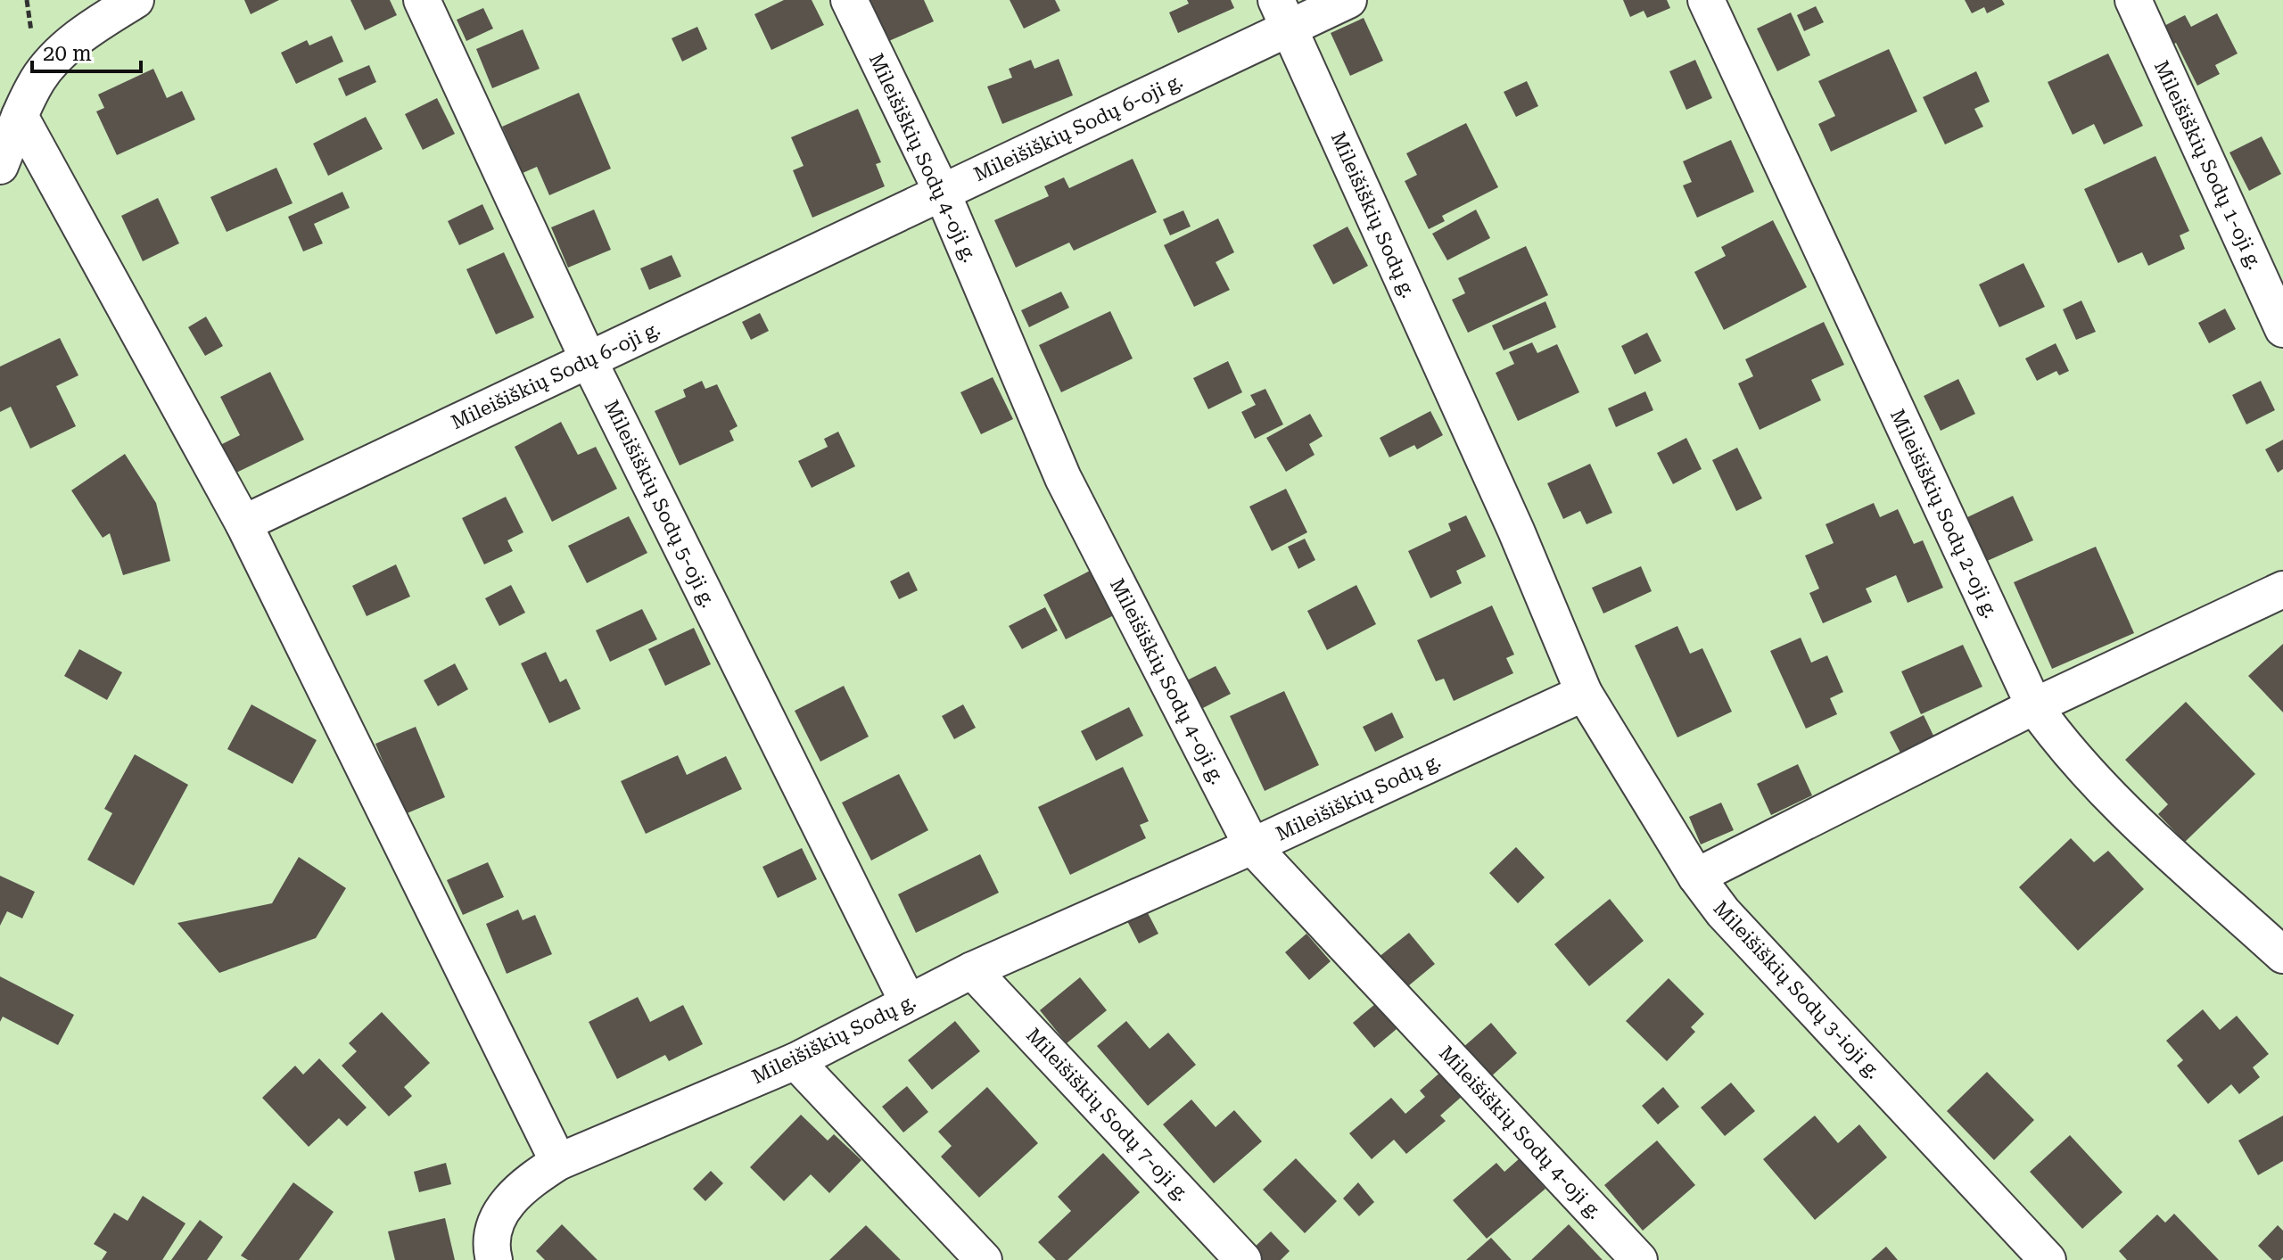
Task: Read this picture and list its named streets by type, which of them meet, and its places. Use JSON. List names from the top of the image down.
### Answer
{
  "streets": {
    "street": [
      "Mileišiškių Sodų 6-oji g.",
      "Mileišiškių Sodų 4-oji g.",
      "Mileišiškių Sodų 1-oji g.",
      "Mileišiškių Sodų g.",
      "Mileišiškių Sodų 5-oji g.",
      "Mileišiškių Sodų 2-oji g.",
      "Mileišiškių Sodų 3-ioji g.",
      "Mileišiškių Sodų 7-oji g."
    ]
  },
  "crossings": [
    ["Mileišiškių Sodų 6-oji g.", "Mileišiškių Sodų 4-oji g."],
    ["Mileišiškių Sodų 6-oji g.", "Mileišiškių Sodų g."],
    ["Mileišiškių Sodų 6-oji g.", "Mileišiškių Sodų 5-oji g."],
    ["Mileišiškių Sodų 4-oji g.", "Mileišiškių Sodų g."],
    ["Mileišiškių Sodų g.", "Mileišiškių Sodų 5-oji g."],
    ["Mileišiškių Sodų g.", "Mileišiškių Sodų 3-ioji g."],
    ["Mileišiškių Sodų g.", "Mileišiškių Sodų 7-oji g."]
  ],
  "scale_bar": "20 m"
}
